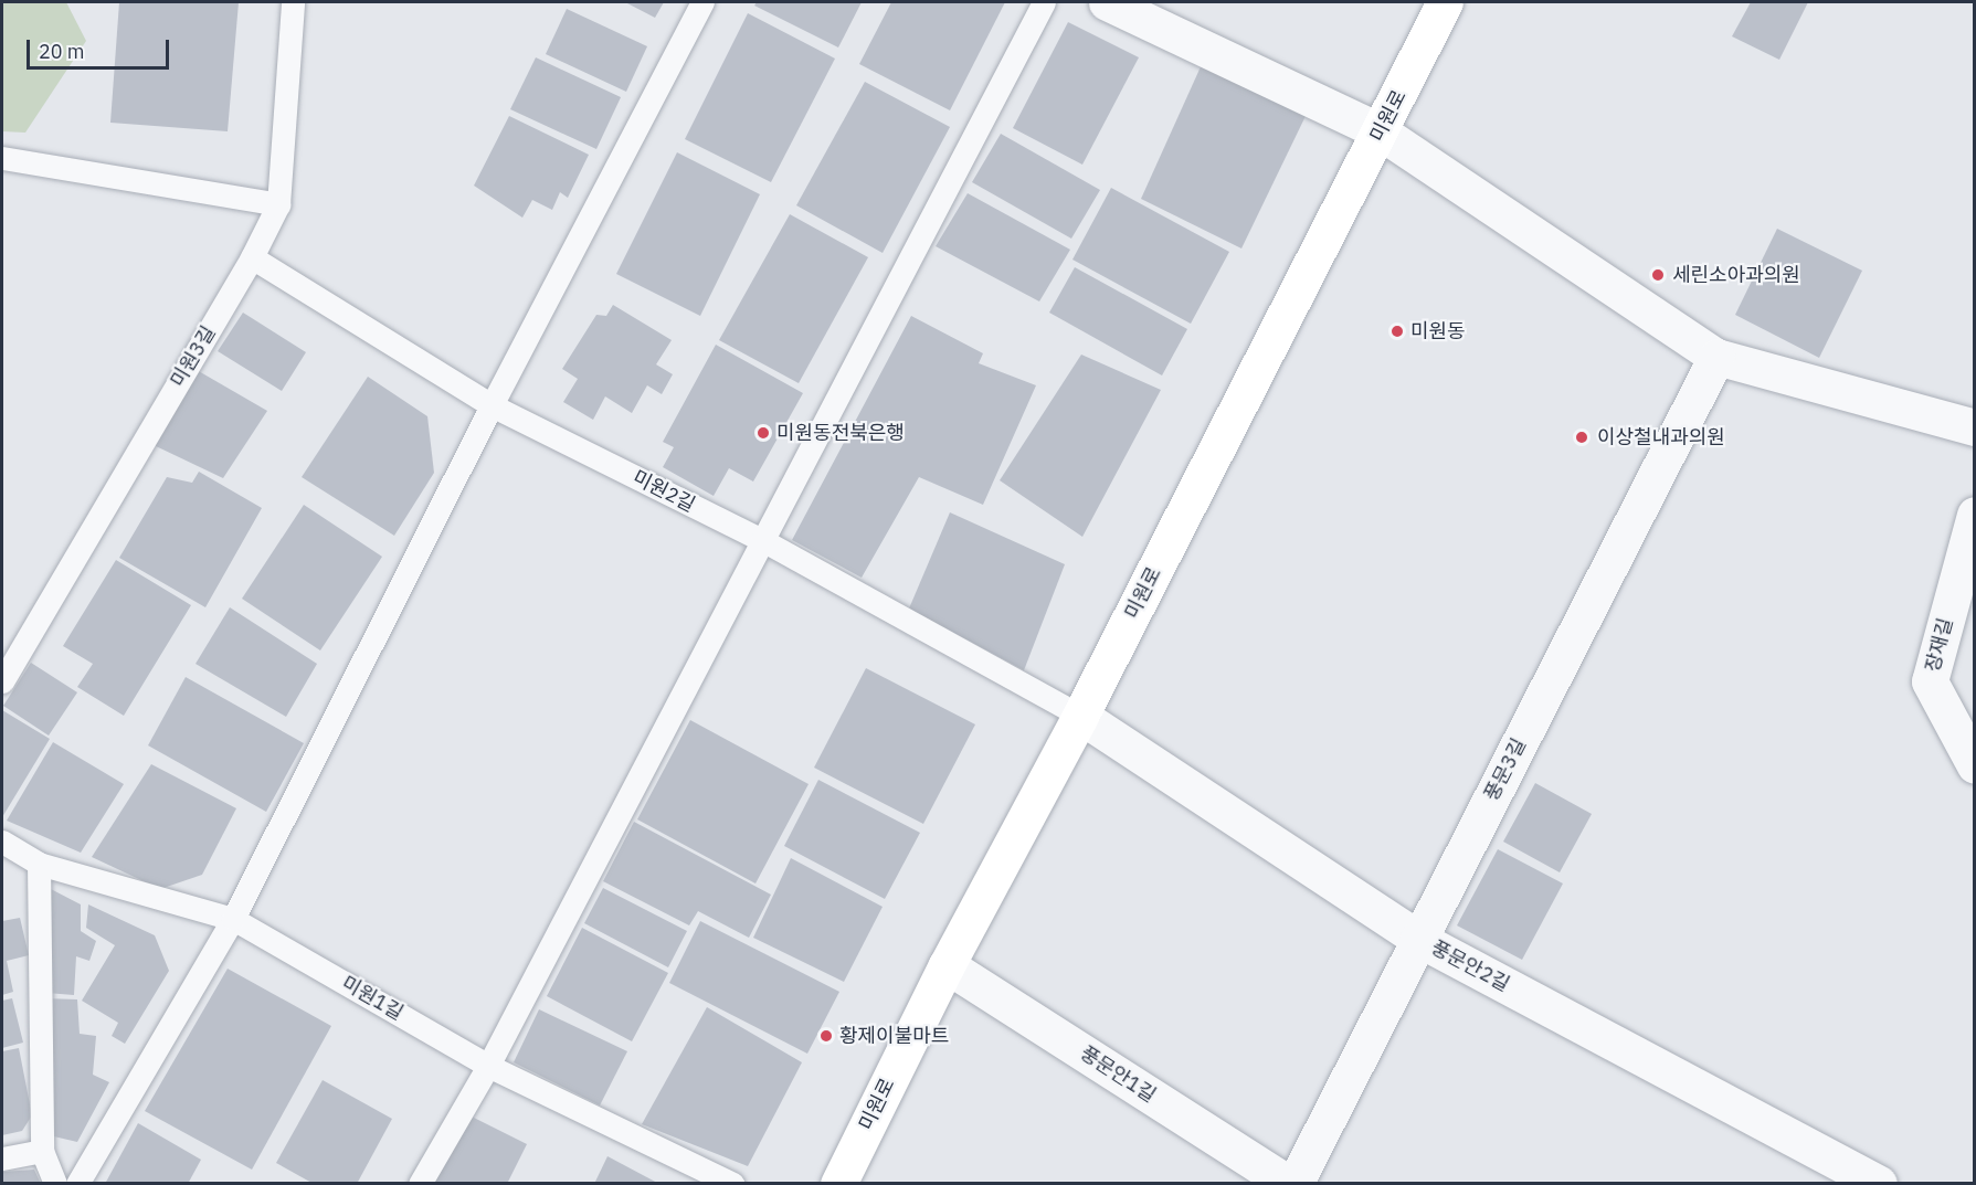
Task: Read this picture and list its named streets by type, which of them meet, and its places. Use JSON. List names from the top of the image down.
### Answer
{
  "streets": {
    "street": [
      "미원로",
      "장재길",
      "풍문3길",
      "풍문안2길",
      "풍문안1길"
    ],
    "lane": ["미원3길", "미원2길", "미원1길"]
  },
  "crossings": [
    ["미원로", "미원2길"],
    ["미원로", "풍문안2길"],
    ["미원로", "풍문안1길"],
    ["미원3길", "미원2길"],
    ["미원2길", "풍문안2길"],
    ["풍문3길", "풍문안2길"]
  ],
  "places": [
    "세린소아과의원",
    "미원동",
    "미원동전북은행",
    "이상철내과의원",
    "황제이불마트"
  ],
  "scale_bar": "20 m"
}
